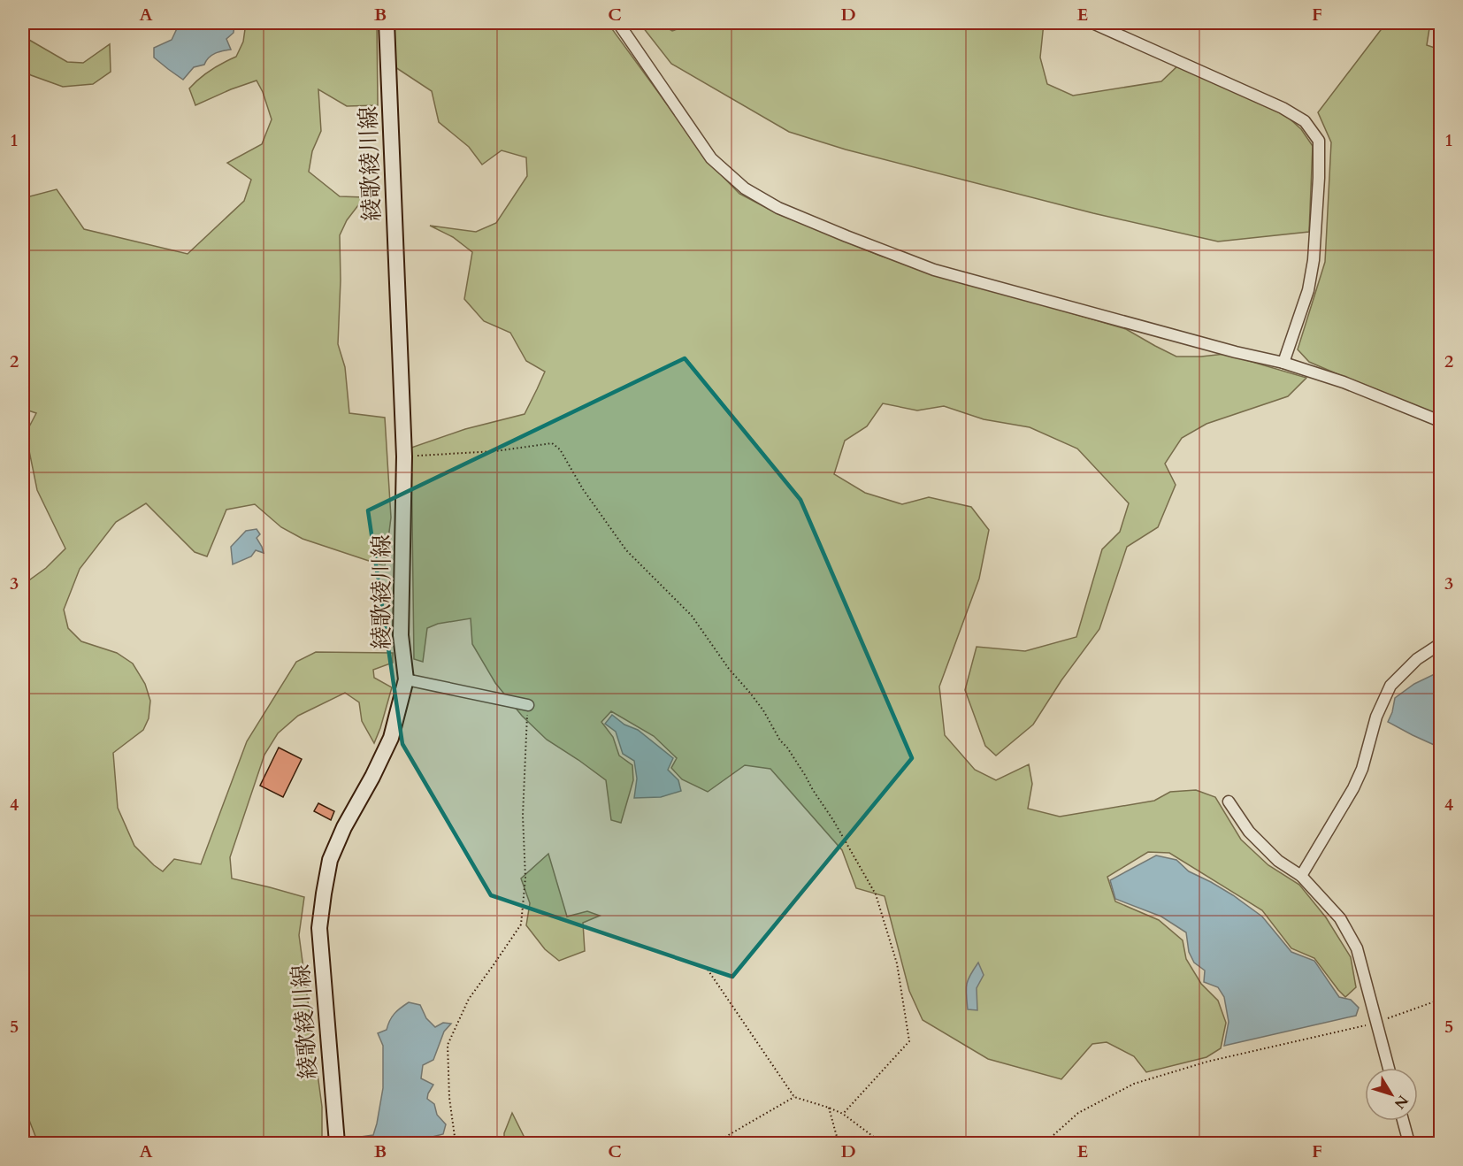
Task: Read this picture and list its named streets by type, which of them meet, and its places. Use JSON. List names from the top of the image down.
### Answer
{
  "streets": {
    "main road": ["綾歌綾川線"]
  },
  "north": "bottom right",
  "grid": {
    "columns": [
      "A",
      "B",
      "C",
      "D",
      "E",
      "F"
    ],
    "rows": [
      "1",
      "2",
      "3",
      "4",
      "5"
    ]
  }
}
